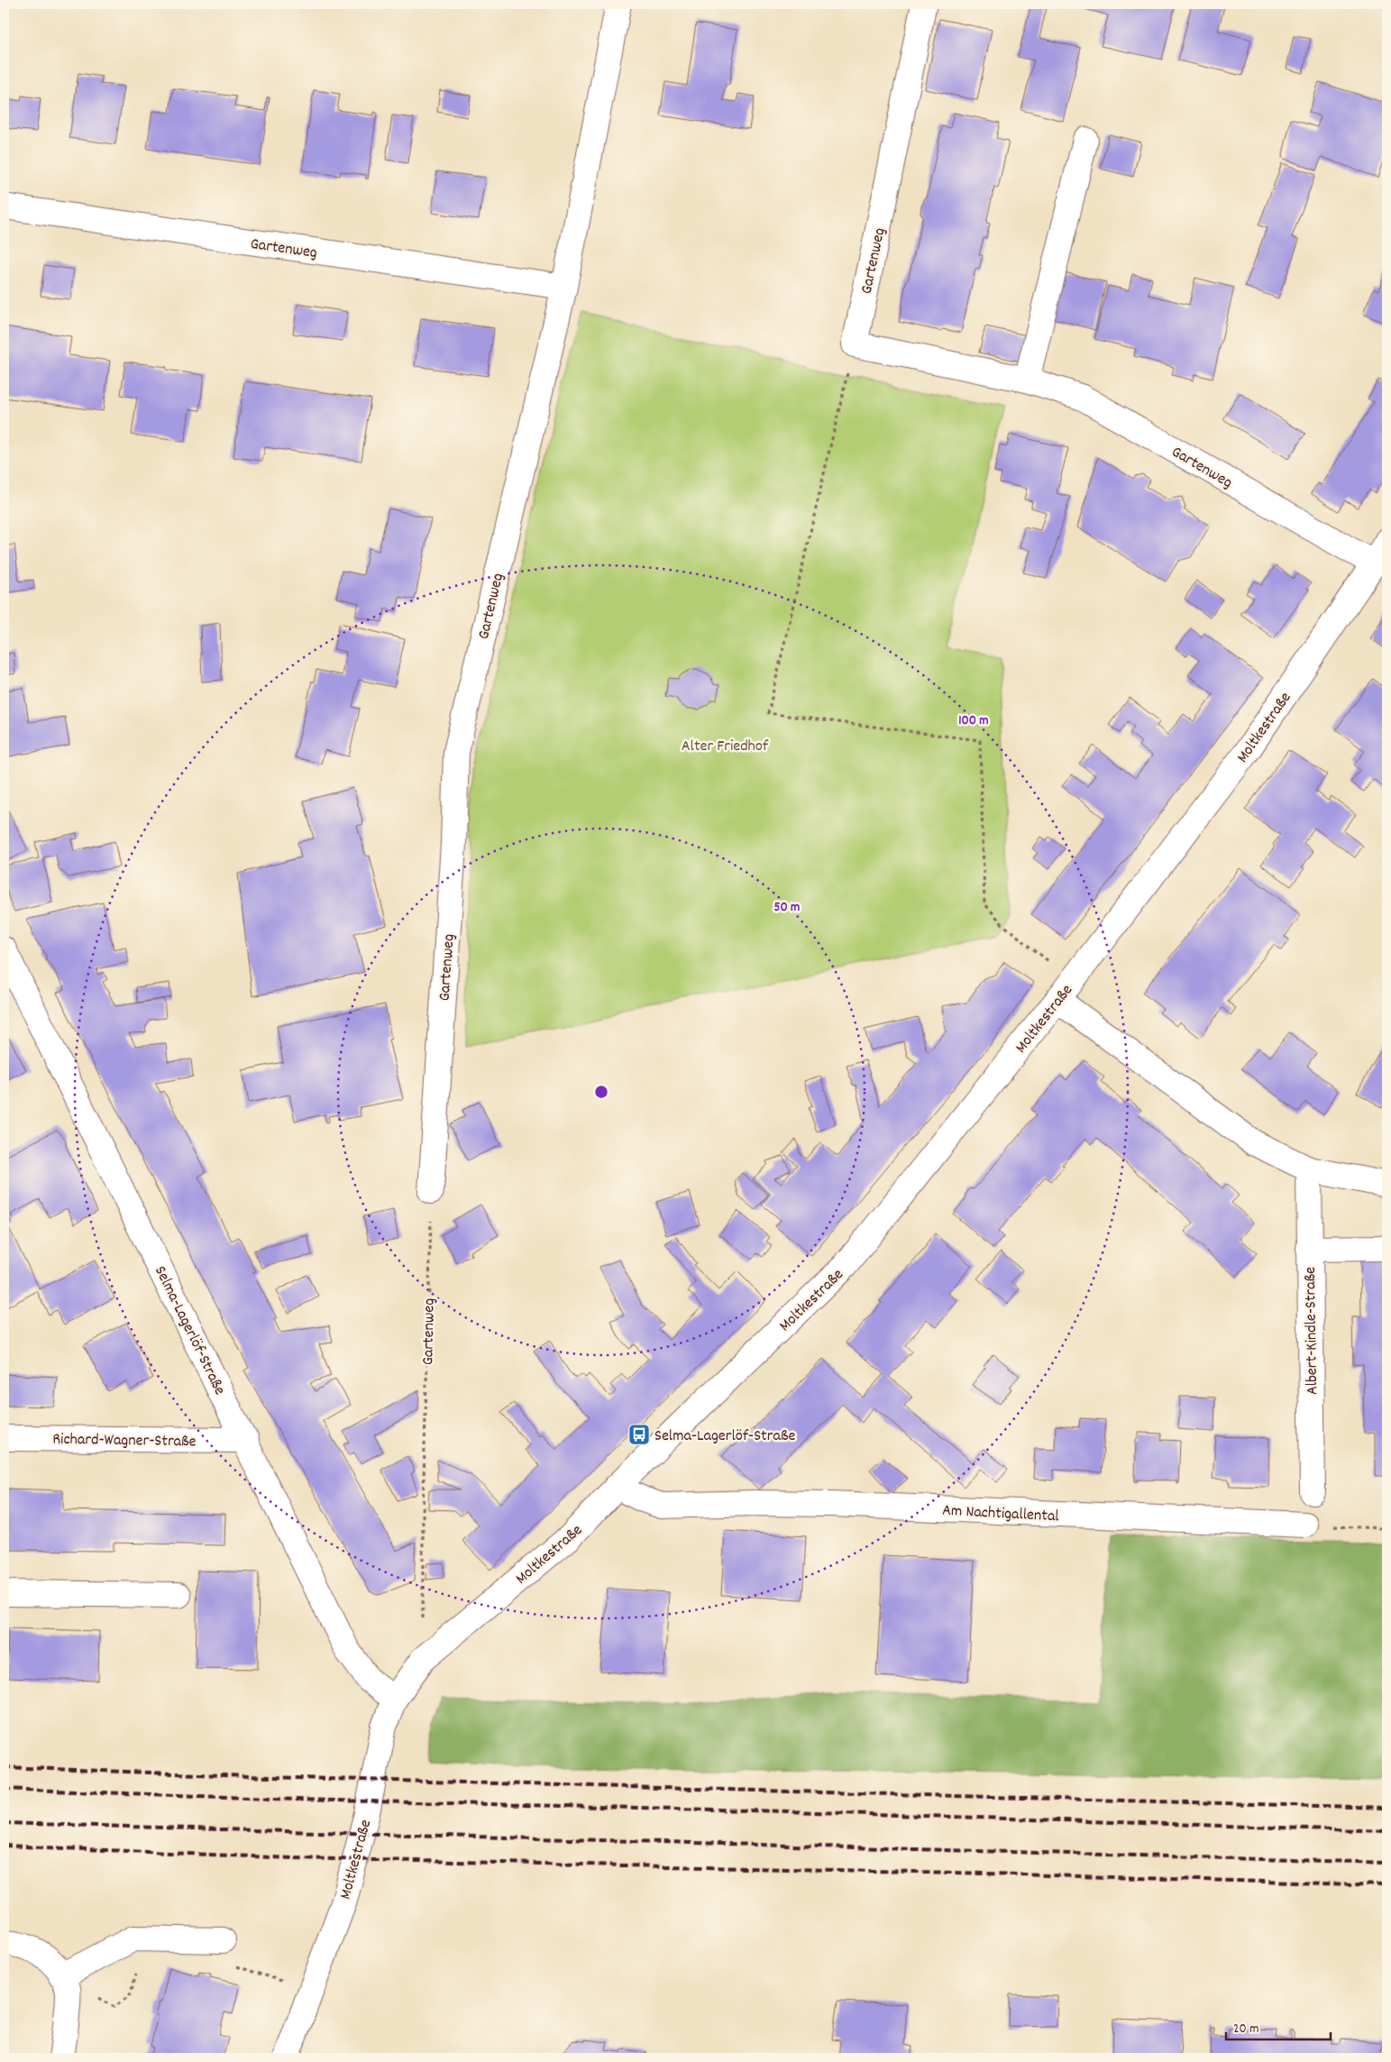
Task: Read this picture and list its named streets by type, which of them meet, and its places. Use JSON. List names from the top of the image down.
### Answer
{
  "streets": {
    "street": [
      "Gartenweg",
      "Moltkestraße",
      "Selma-Lagerlöf-Straße",
      "Albert-Kindle-Straße",
      "Richard-Wagner-Straße",
      "Am Nachtigallental"
    ]
  },
  "crossings": [
    ["Gartenweg", "Moltkestraße"],
    ["Moltkestraße", "Selma-Lagerlöf-Straße"],
    ["Moltkestraße", "Am Nachtigallental"],
    ["Selma-Lagerlöf-Straße", "Richard-Wagner-Straße"]
  ],
  "parks": ["Alter Friedhof"],
  "places": {
    "bus stop": ["Selma-Lagerlöf-Straße"]
  },
  "scale_bar": "20 m",
  "rings": ["100 m", "50 m"]
}
